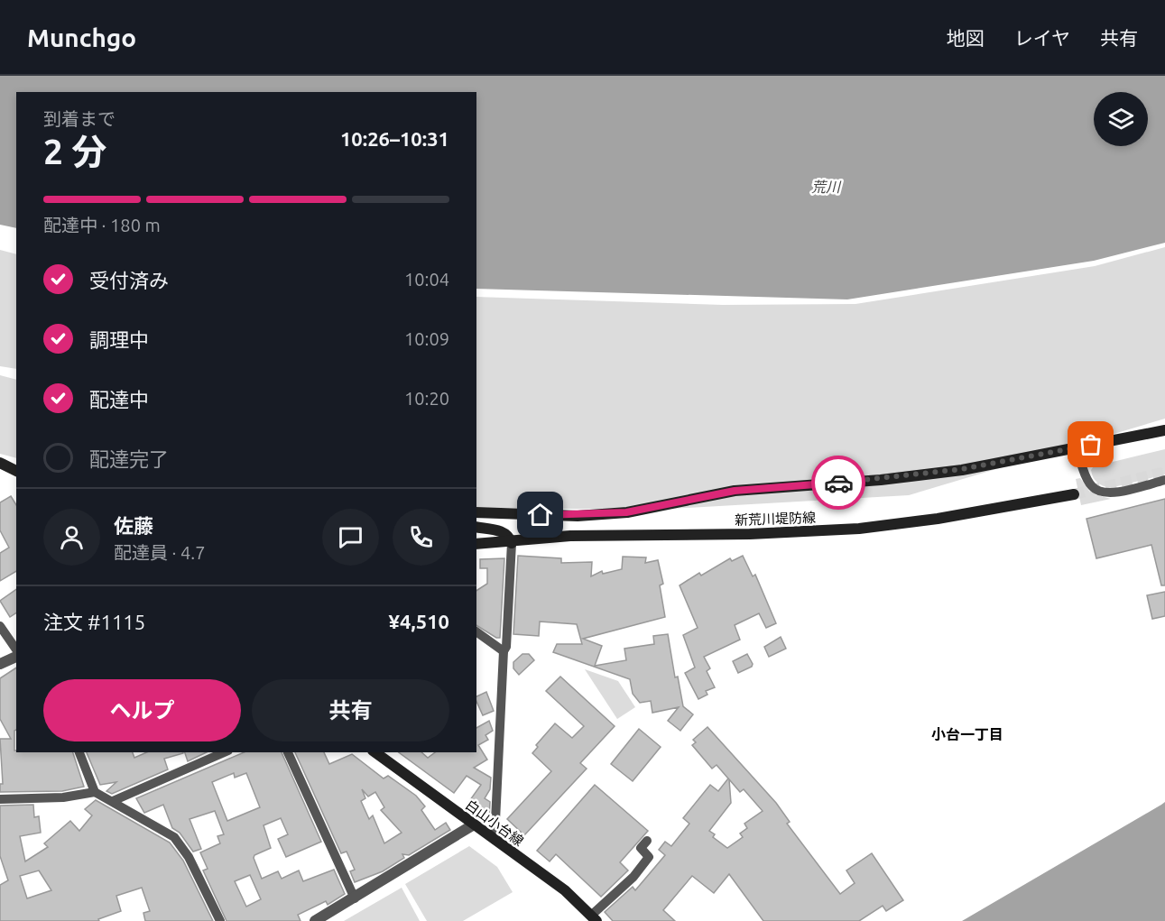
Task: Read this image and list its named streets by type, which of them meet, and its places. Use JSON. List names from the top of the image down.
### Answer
{
  "streets": {
    "main road": ["新荒川堤防線", "白山小台線"]
  },
  "districts": ["小台一丁目"],
  "water": ["荒川"],
  "page": {
    "header": "Munchgo",
    "nav": ["地図", "レイヤ", "共有"],
    "heading": ["2 分", "到着まで", "10:26–10:31"],
    "panel": [
      "佐藤",
      "配達員 · 4.7",
      "注文 #1115",
      "¥4,510"
    ],
    "bar": "配達中 · 180 m",
    "list": [
      ["受付済み", "10:04"],
      ["調理中", "10:09"],
      ["配達中", "10:20"],
      "配達完了"
    ],
    "buttons": ["ヘルプ", "共有"]
  }
}
